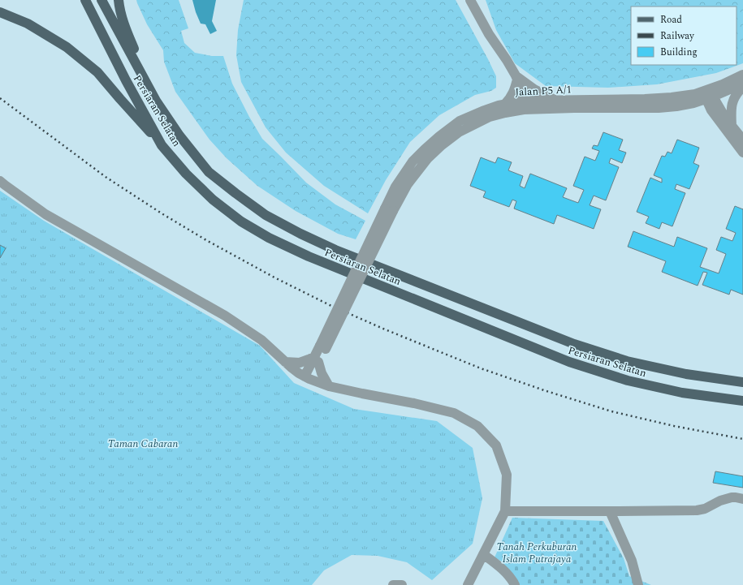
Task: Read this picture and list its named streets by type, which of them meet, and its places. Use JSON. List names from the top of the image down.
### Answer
{
  "streets": {
    "main road": ["Persiaran Selatan"],
    "street": ["Jalan P5 A/1"]
  },
  "parks": ["Taman Cabaran", "Tanah Perkuburan Islam Putrajaya"],
  "legend": ["Road", "Railway", "Building"]
}
